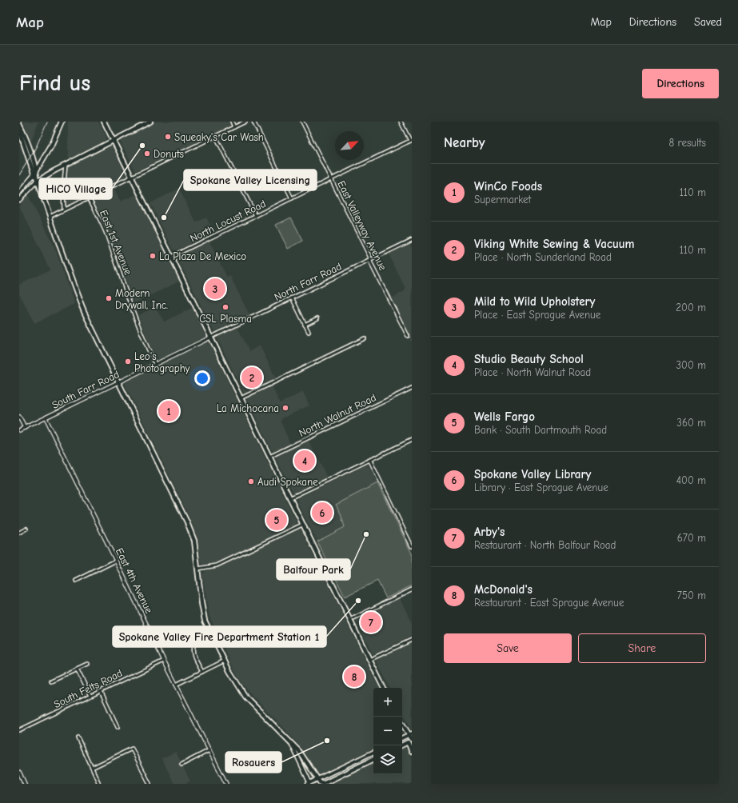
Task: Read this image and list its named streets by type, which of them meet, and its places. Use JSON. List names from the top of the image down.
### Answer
{
  "streets": {
    "street": [
      "North Locust Road",
      "East Valleyway Avenue",
      "East 1st Avenue",
      "North Farr Road",
      "South Farr Road",
      "North Walnut Road",
      "East 4th Avenue",
      "South Felts Road"
    ]
  },
  "crossings": [
    ["North Locust Road", "East Valleyway Avenue"],
    ["East Valleyway Avenue", "North Farr Road"],
    ["East 1st Avenue", "South Farr Road"],
    ["North Farr Road", "South Farr Road"],
    ["South Farr Road", "East 4th Avenue"],
    ["East 4th Avenue", "South Felts Road"]
  ],
  "places": [
    "Squeaky's Car Wash",
    "HiCO Village",
    "Donuts",
    "Spokane Valley Licensing",
    "La Plaza De Mexico",
    "Modern Drywall, Inc.",
    "CSL Plasma",
    "Leo's Photography",
    "La Michocana",
    "Audi Spokane",
    "Balfour Park",
    "Spokane Valley Fire Department Station 1",
    "Rosauers"
  ],
  "north": "top right",
  "page": {
    "header": "Map",
    "nav": ["Map", "Directions", "Saved"],
    "buttons": [
      "Directions",
      ["Save", "Share"]
    ],
    "title": "Find us",
    "heading": ["Nearby", "8 results"],
    "list": [
      {
        "mark": "1",
        "name": "WinCo Foods",
        "note": "Supermarket",
        "value": "110 m"
      },
      {
        "mark": "2",
        "name": "Viking White Sewing & Vacuum",
        "note": "Place · North Sunderland Road",
        "value": "110 m"
      },
      {
        "mark": "3",
        "name": "Mild to Wild Upholstery",
        "note": "Place · East Sprague Avenue",
        "value": "200 m"
      },
      {
        "mark": "4",
        "name": "Studio Beauty School",
        "note": "Place · North Walnut Road",
        "value": "300 m"
      },
      {
        "mark": "5",
        "name": "Wells Fargo",
        "note": "Bank · South Dartmouth Road",
        "value": "360 m"
      },
      {
        "mark": "6",
        "name": "Spokane Valley Library",
        "note": "Library · East Sprague Avenue",
        "value": "400 m"
      },
      {
        "mark": "7",
        "name": "Arby's",
        "note": "Restaurant · North Balfour Road",
        "value": "670 m"
      },
      {
        "mark": "8",
        "name": "McDonald's",
        "note": "Restaurant · East Sprague Avenue",
        "value": "750 m"
      }
    ],
    "pins": [
      "3",
      "2",
      "1",
      "4",
      "6",
      "5",
      "7",
      "8"
    ],
    "map_buttons": ["+", "−"]
  }
}
